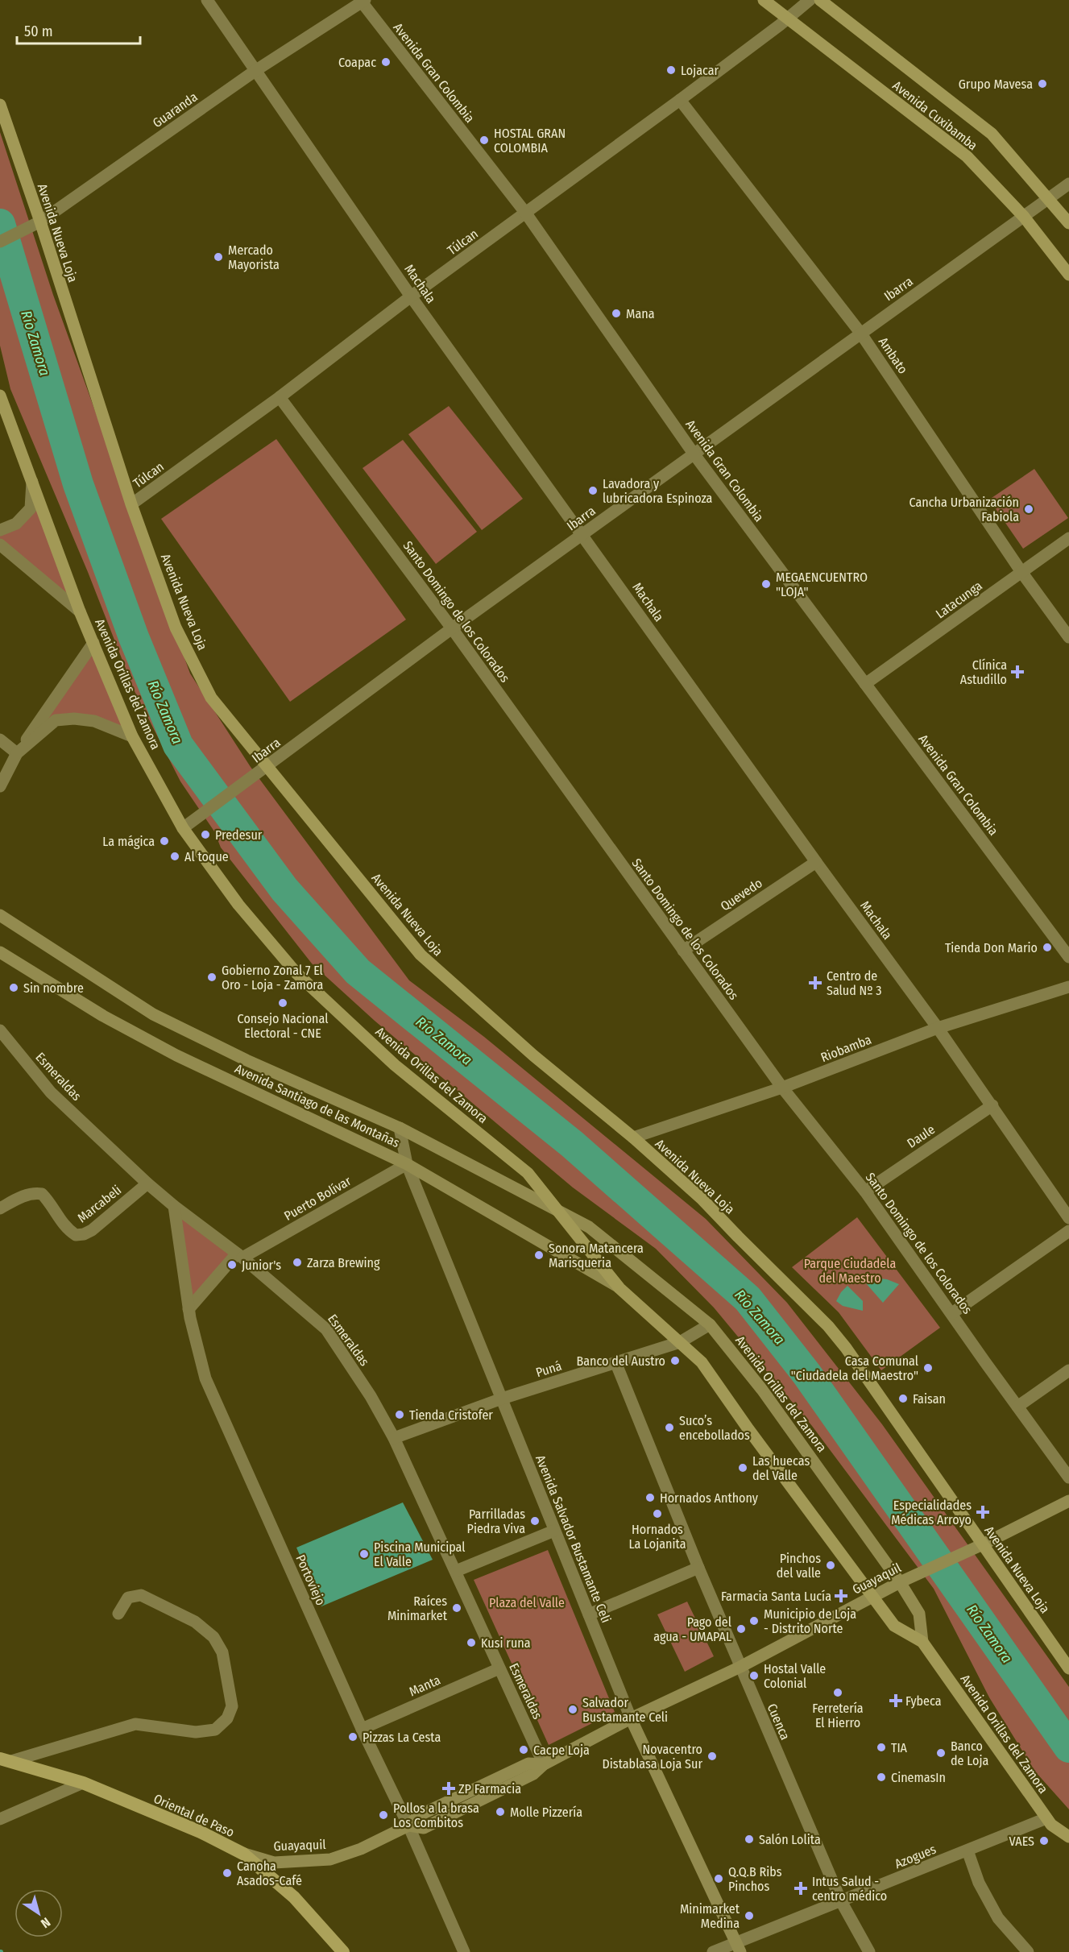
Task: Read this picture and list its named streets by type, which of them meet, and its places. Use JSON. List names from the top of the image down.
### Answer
{
  "streets": {
    "highway": ["Oriental de Paso"],
    "main road": [
      "Avenida Cuxibamba",
      "Avenida Nueva Loja",
      "Avenida Orillas del Zamora",
      "Avenida Santiago de las Montañas",
      "Avenida Salvador Bustamante Celi",
      "Guayaquil"
    ],
    "street": [
      "Avenida Gran Colombia",
      "Guaranda",
      "Túlcan",
      "Machala",
      "Ibarra",
      "Ambato",
      "Latacunga",
      "Santo Domingo de los Colorados",
      "Quevedo",
      "Riobamba",
      "Esmeraldas",
      "Daule",
      "Puerto Bolívar",
      "Marcabeli",
      "Puná",
      "Portoviejo",
      "Manta",
      "Cuenca",
      "Azogues"
    ]
  },
  "crossings": [
    ["Avenida Gran Colombia", "Guaranda"],
    ["Avenida Gran Colombia", "Túlcan"],
    ["Avenida Gran Colombia", "Ibarra"],
    ["Avenida Gran Colombia", "Latacunga"],
    ["Guaranda", "Avenida Nueva Loja"],
    ["Guaranda", "Machala"],
    ["Avenida Cuxibamba", "Túlcan"],
    ["Avenida Cuxibamba", "Ibarra"],
    ["Avenida Nueva Loja", "Túlcan"],
    ["Avenida Nueva Loja", "Ibarra"],
    ["Avenida Nueva Loja", "Riobamba"],
    ["Avenida Nueva Loja", "Guayaquil"],
    ["Túlcan", "Machala"],
    ["Túlcan", "Ambato"],
    ["Túlcan", "Santo Domingo de los Colorados"],
    ["Machala", "Ibarra"],
    ["Machala", "Quevedo"],
    ["Machala", "Riobamba"],
    ["Machala", "Daule"],
    ["Ibarra", "Ambato"],
    ["Ibarra", "Santo Domingo de los Colorados"],
    ["Ibarra", "Avenida Orillas del Zamora"],
    ["Ambato", "Latacunga"],
    ["Santo Domingo de los Colorados", "Quevedo"],
    ["Santo Domingo de los Colorados", "Riobamba"],
    ["Santo Domingo de los Colorados", "Daule"],
    ["Avenida Orillas del Zamora", "Avenida Santiago de las Montañas"],
    ["Avenida Orillas del Zamora", "Puná"],
    ["Avenida Orillas del Zamora", "Guayaquil"],
    ["Avenida Orillas del Zamora", "Azogues"],
    ["Esmeraldas", "Puerto Bolívar"],
    ["Esmeraldas", "Marcabeli"],
    ["Esmeraldas", "Puná"],
    ["Esmeraldas", "Guayaquil"],
    ["Esmeraldas", "Portoviejo"],
    ["Esmeraldas", "Manta"],
    ["Avenida Santiago de las Montañas", "Puerto Bolívar"],
    ["Avenida Santiago de las Montañas", "Avenida Salvador Bustamante Celi"],
    ["Puerto Bolívar", "Avenida Salvador Bustamante Celi"],
    ["Puerto Bolívar", "Portoviejo"],
    ["Puná", "Avenida Salvador Bustamante Celi"],
    ["Puná", "Cuenca"],
    ["Avenida Salvador Bustamante Celi", "Guayaquil"],
    ["Avenida Salvador Bustamante Celi", "Azogues"],
    ["Guayaquil", "Portoviejo"],
    ["Guayaquil", "Cuenca"],
    ["Guayaquil", "Oriental de Paso"],
    ["Portoviejo", "Manta"],
    ["Cuenca", "Azogues"]
  ],
  "water": ["Río Zamora"],
  "parks": ["Parque Ciudadela del Maestro", "Plaza del Valle"],
  "places": {
    "other": [
      "Coapac",
      "Lojacar",
      "Grupo Mavesa",
      "HOSTAL GRAN COLOMBIA",
      "Mercado Mayorista",
      "Mana",
      "Lavadora y lubricadora Espinoza",
      "Cancha Urbanización Fabiola",
      "MEGAENCUENTRO \"LOJA\"",
      "Predesur",
      "La mágica",
      "Al toque",
      "Tienda Don Mario",
      "Gobierno Zonal 7 El Oro - Loja - Zamora",
      "Sin nombre",
      "Consejo Nacional Electoral - CNE",
      "Sonora Matancera Marisqueria",
      "Zarza Brewing",
      "Junior's",
      "Banco del Austro",
      "Casa Comunal \"Ciudadela del Maestro\"",
      "Faisan",
      "Tienda Cristofer",
      "Suco’s encebollados",
      "Las huecas del Valle",
      "Hornados Anthony",
      "Hornados La Lojanita",
      "Parrilladas Piedra Viva",
      "Piscina Municipal El Valle",
      "Pinchos del valle",
      "Raíces Minimarket",
      "Municipio de Loja - Distrito Norte",
      "Pago del agua - UMAPAL",
      "Kusi runa",
      "Hostal Valle Colonial",
      "Ferretería El Hierro",
      "Salvador Bustamante Celi",
      "Pizzas La Cesta",
      "TIA",
      "Cacpe Loja",
      "Banco de Loja",
      "Novacentro Distablasa Loja Sur",
      "CinemasIn",
      "Molle Pizzería",
      "Pollos a la brasa Los Combitos",
      "Salón Lolita",
      "VAES",
      "Canoha Asados-Café",
      "Q.Q.B Ribs Pinchos",
      "Minimarket Medina"
    ],
    "health": [
      "Clínica Astudillo",
      "Centro de Salud Nº 3",
      "Especialidades Médicas Arroyo",
      "Farmacia Santa Lucía",
      "Fybeca",
      "ZP Farmacia",
      "Intus Salud - centro médico"
    ]
  },
  "scale_bar": "50 m",
  "north": "bottom right"
}
